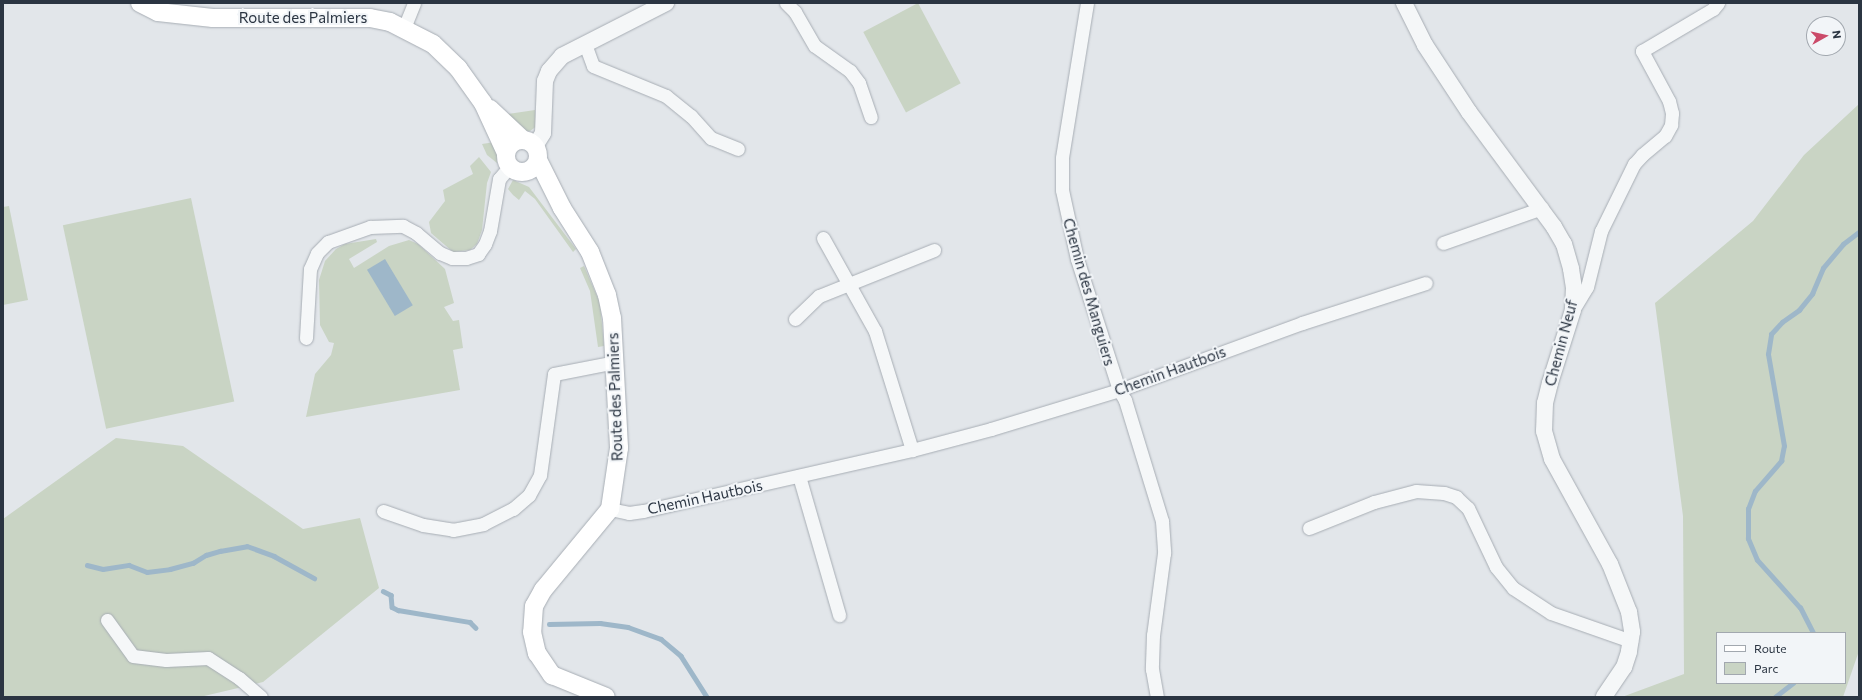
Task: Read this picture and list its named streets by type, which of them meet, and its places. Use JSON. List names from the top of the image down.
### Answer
{
  "streets": {
    "main road": ["Route des Palmiers"],
    "street": ["Chemin des Manguiers", "Chemin Neuf", "Chemin Hautbois"]
  },
  "crossings": [
    ["Route des Palmiers", "Chemin Hautbois"],
    ["Chemin des Manguiers", "Chemin Hautbois"]
  ],
  "legend": ["Route", "Parc"],
  "north": "right"
}
